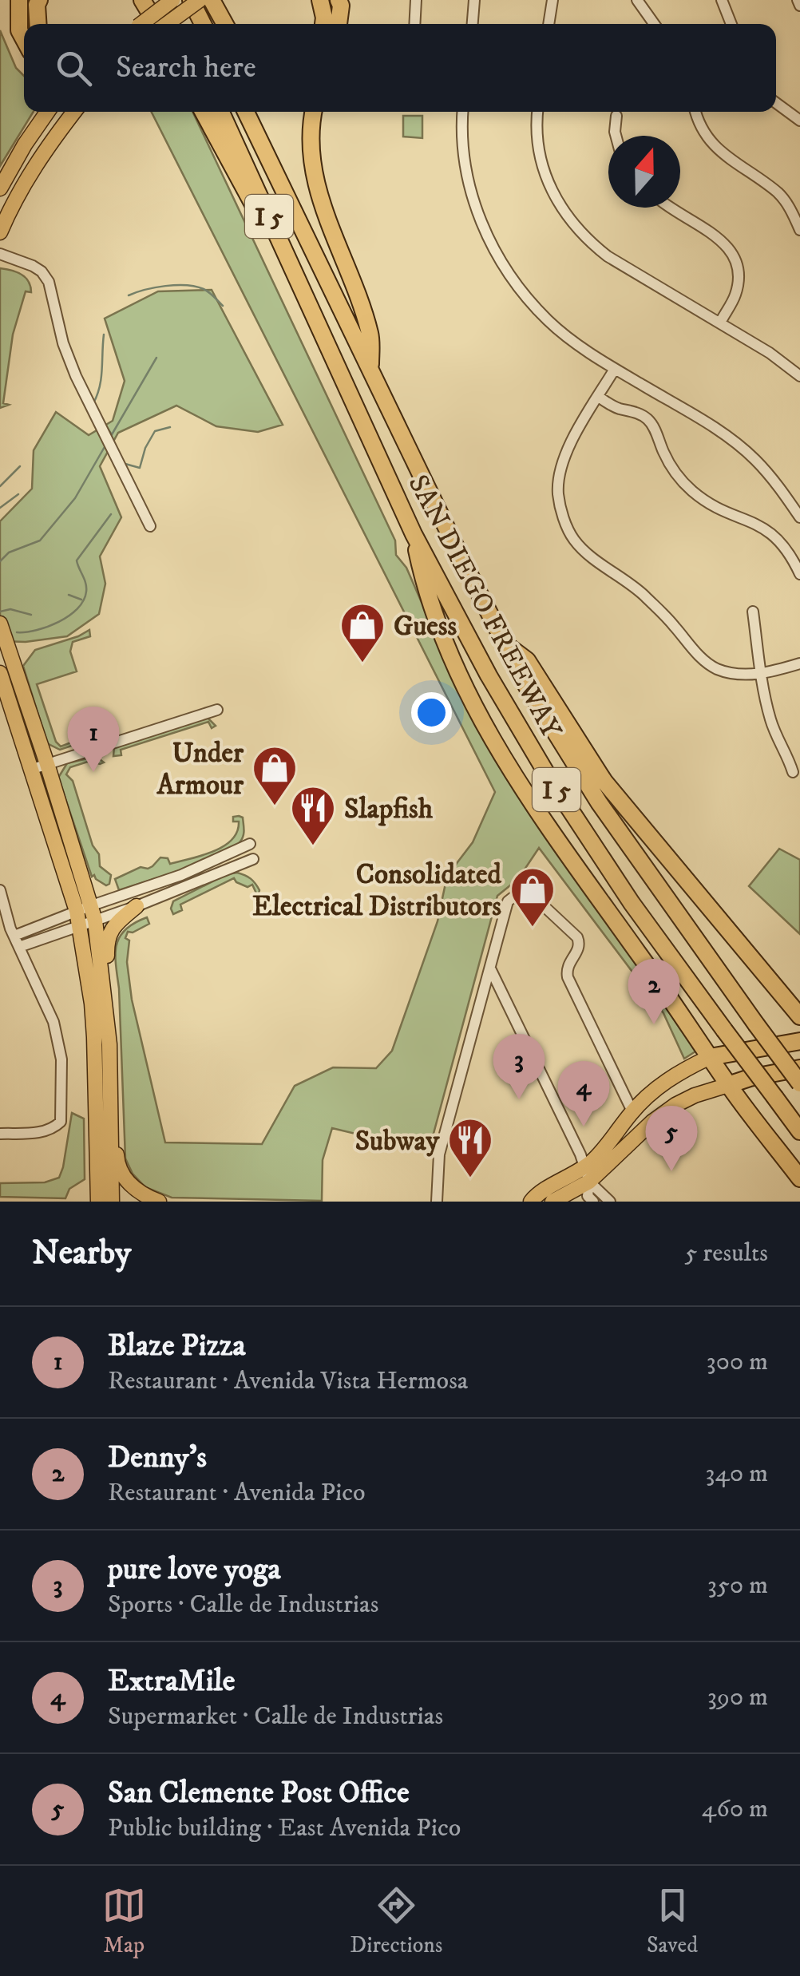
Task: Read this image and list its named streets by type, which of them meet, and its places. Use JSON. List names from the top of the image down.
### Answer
{
  "streets": {
    "highway": ["I 5", "SAN DIEGO FREEWAY"]
  },
  "places": {
    "shop": ["Guess", "Under Armour", "Consolidated Electrical Distributors"],
    "restaurant": ["Slapfish", "Subway"]
  },
  "north": "top",
  "page": {
    "search": "Search here",
    "pins": [
      "1",
      "2",
      "3",
      "4",
      "5"
    ],
    "heading": ["Nearby", "5 results"],
    "list": [
      {
        "mark": "1",
        "name": "Blaze Pizza",
        "note": "Restaurant · Avenida Vista Hermosa",
        "value": "300 m"
      },
      {
        "mark": "2",
        "name": "Denny's",
        "note": "Restaurant · Avenida Pico",
        "value": "340 m"
      },
      {
        "mark": "3",
        "name": "pure love yoga",
        "note": "Sports · Calle de Industrias",
        "value": "350 m"
      },
      {
        "mark": "4",
        "name": "ExtraMile",
        "note": "Supermarket · Calle de Industrias",
        "value": "390 m"
      },
      {
        "mark": "5",
        "name": "San Clemente Post Office",
        "note": "Public building · East Avenida Pico",
        "value": "460 m"
      }
    ],
    "nav": ["Map", "Directions", "Saved"]
  }
}
